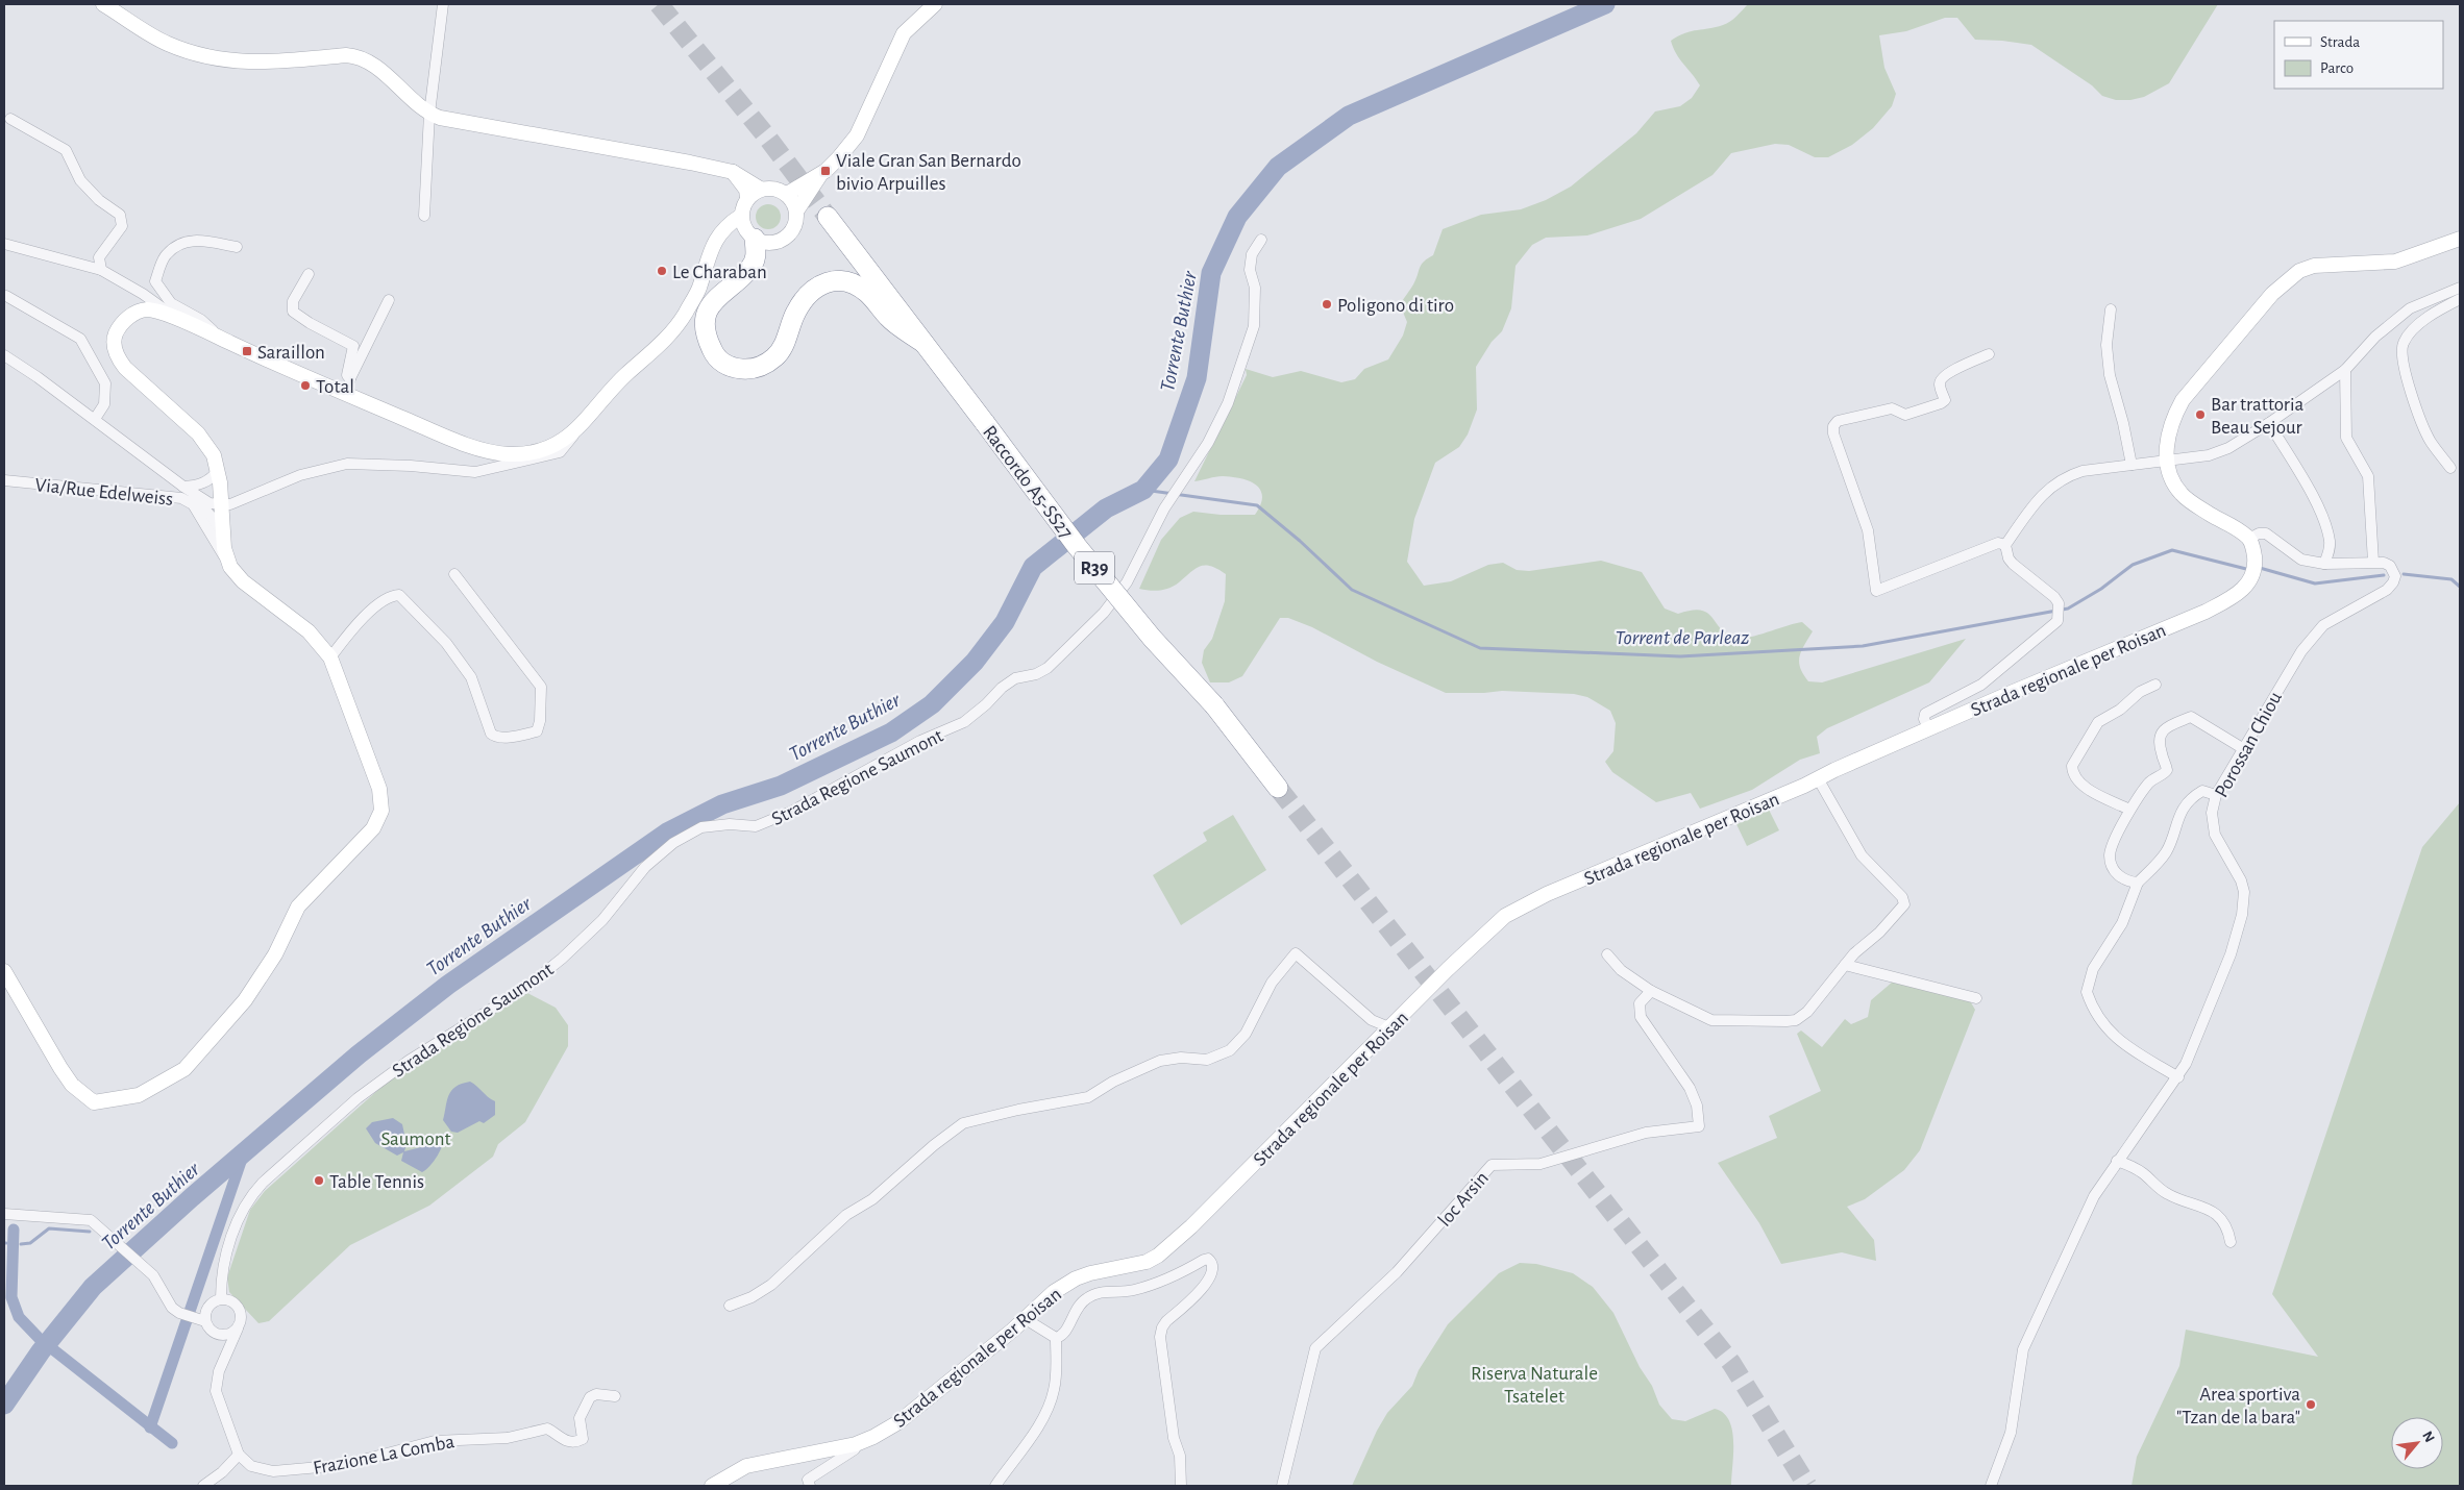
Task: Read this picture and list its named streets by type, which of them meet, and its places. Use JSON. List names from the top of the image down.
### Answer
{
  "streets": {
    "highway": ["Raccordo A5-SS27", "R39"],
    "main road": ["Strada regionale per Roisan"],
    "street": [
      "Via/Rue Edelweiss",
      "Porossan Chiou",
      "Strada Regione Saumont",
      "loc Arsin",
      "Frazione La Comba"
    ]
  },
  "water": ["Torrente Buthier", "Torrent de Parleaz"],
  "parks": ["Saumont", "Riserva Naturale Tsatelet"],
  "places": {
    "transit": ["Viale Gran San Bernardo bivio Arpuilles", "Saraillon"],
    "other": [
      "Le Charaban",
      "Poligono di tiro",
      "Total",
      "Bar trattoria Beau Sejour",
      "Table Tennis",
      "Area sportiva \"Tzan de la bara\""
    ]
  },
  "legend": ["Strada", "Parco"],
  "north": "top right"
}
